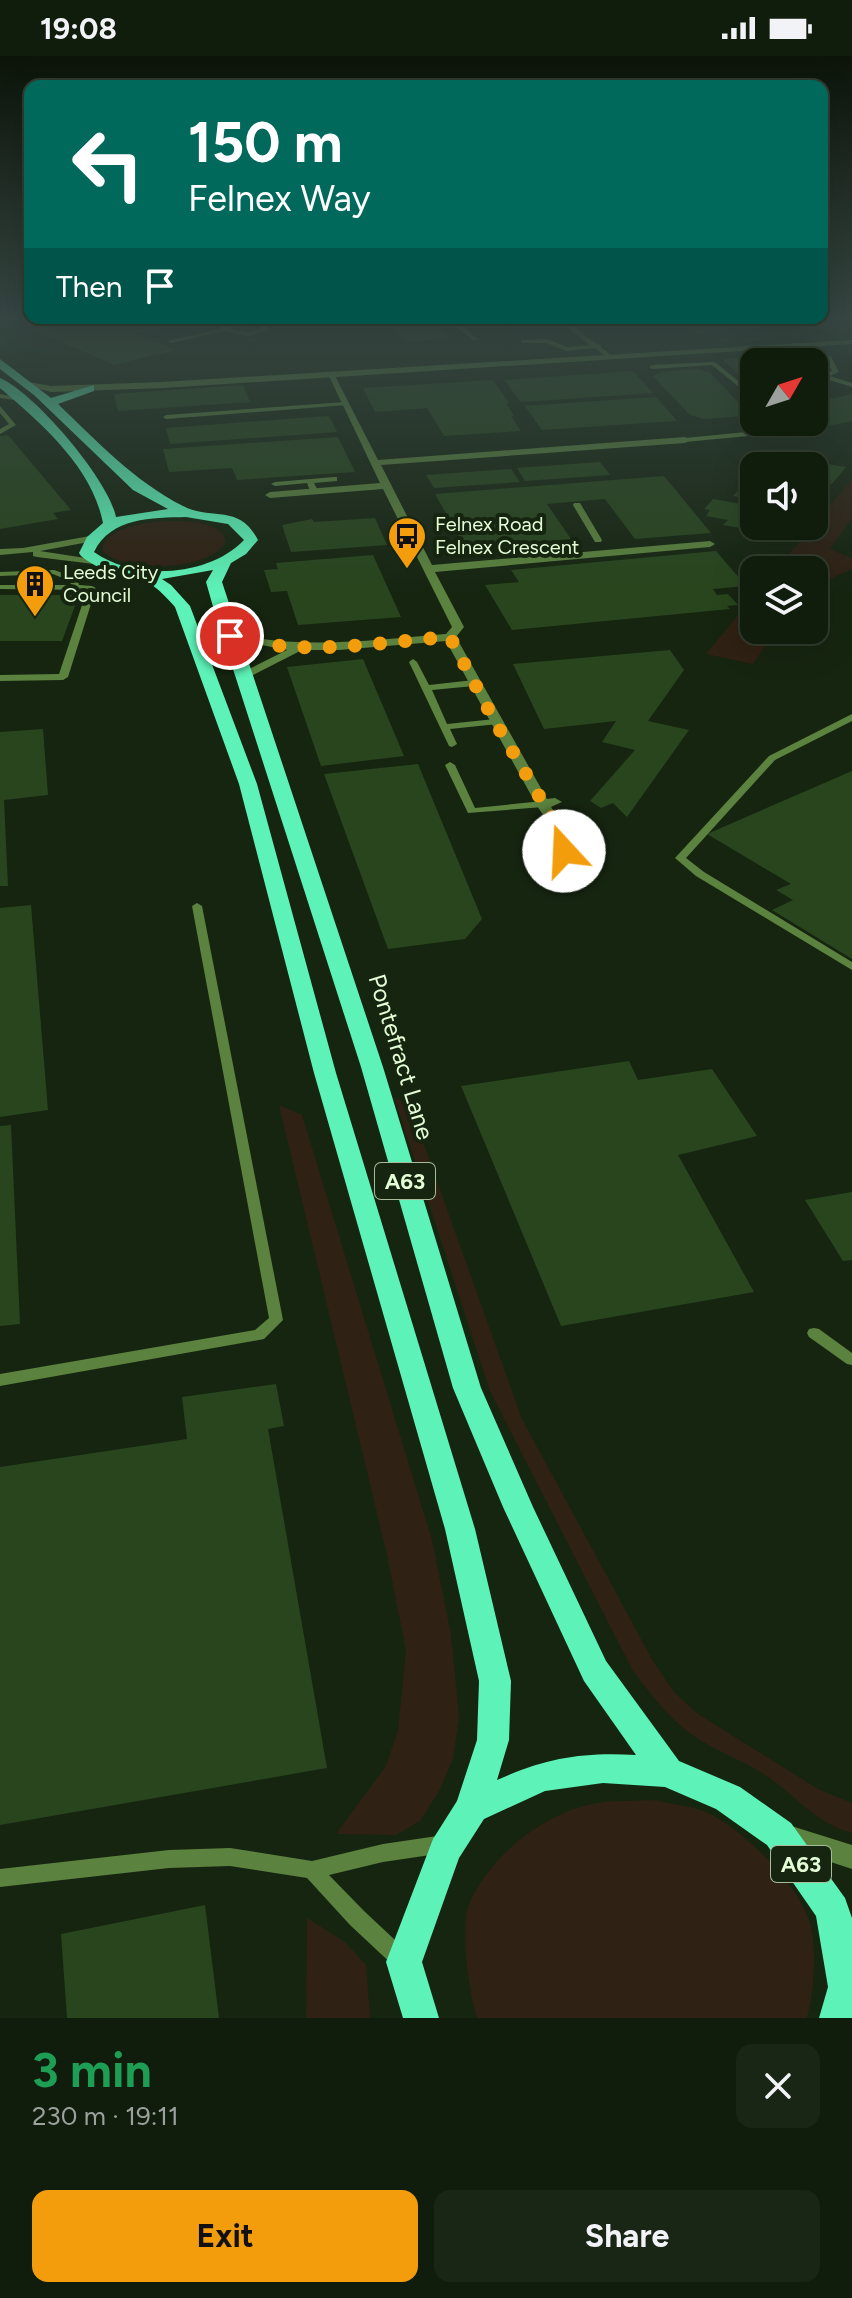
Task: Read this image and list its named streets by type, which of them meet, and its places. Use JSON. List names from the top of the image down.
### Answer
{
  "streets": {
    "highway": ["Pontefract Lane", "A63"]
  },
  "crossings": [
    ["Pontefract Lane", "A63"]
  ],
  "places": {
    "bus stop": ["Felnex Road Felnex Crescent"],
    "building": ["Leeds City Council"]
  },
  "north": "top right",
  "page": {
    "status": "19:08",
    "turn": ["150 m", "Felnex Way"],
    "then": "Then",
    "heading": ["3 min", "230 m · 19:11"],
    "buttons": ["Exit", "Share"]
  }
}
